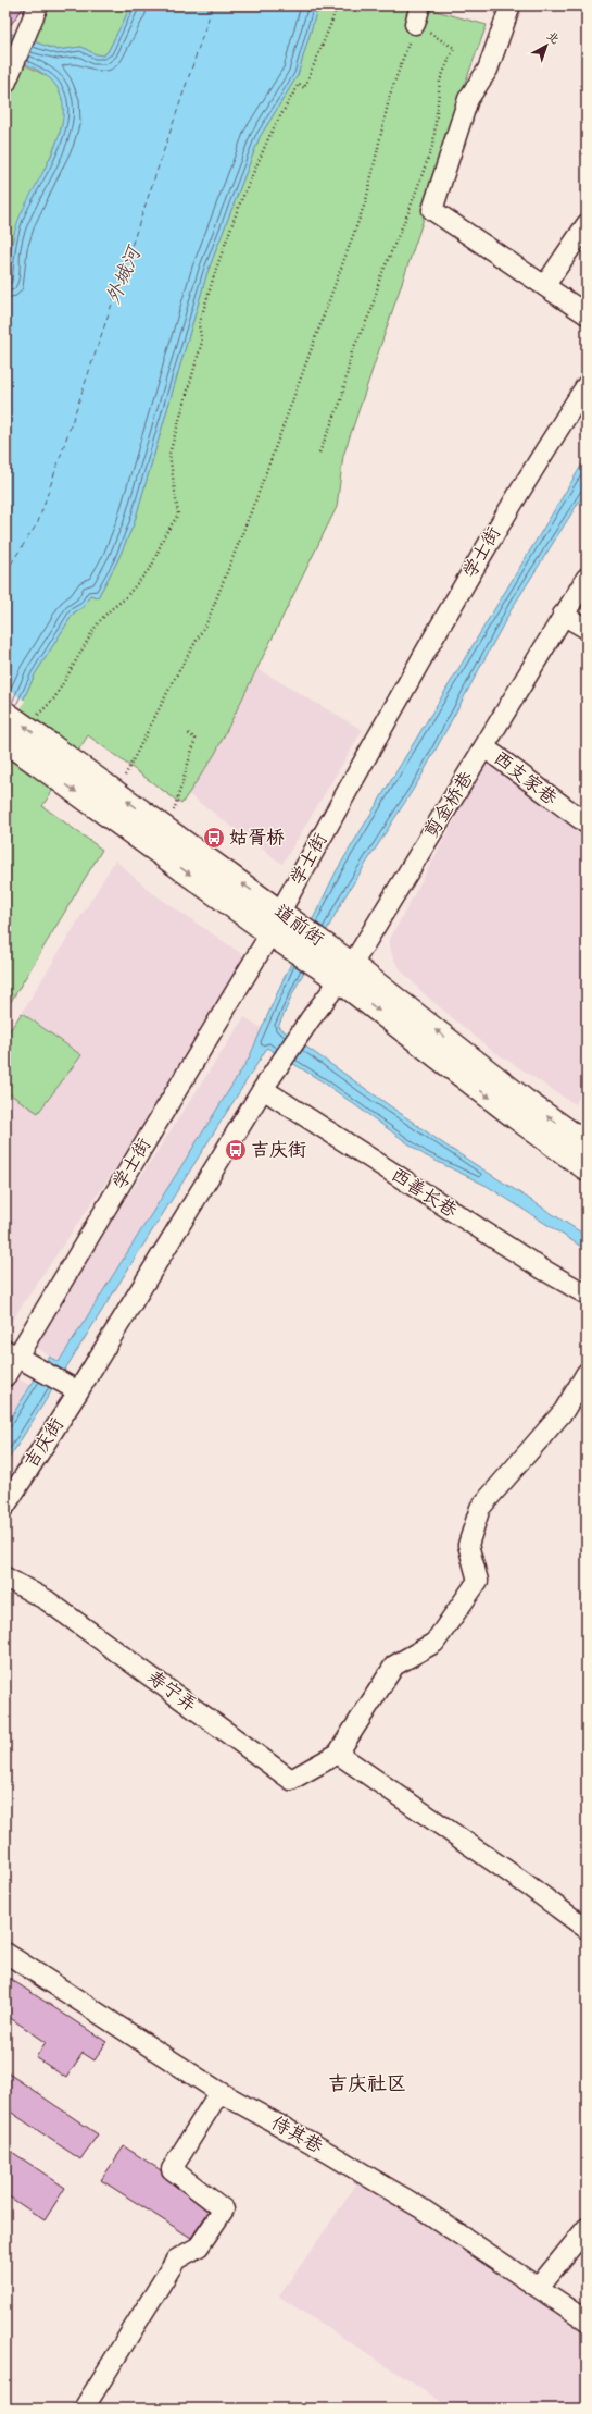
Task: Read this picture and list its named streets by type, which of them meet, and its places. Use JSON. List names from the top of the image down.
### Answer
{
  "streets": {
    "main road": ["道前街"],
    "street": [
      "学士街",
      "西支家巷",
      "剪金桥巷",
      "西善长巷",
      "吉庆街",
      "寿宁弄",
      "侍其巷"
    ]
  },
  "crossings": [
    ["学士街", "道前街"],
    ["西支家巷", "剪金桥巷"],
    ["剪金桥巷", "道前街"],
    ["剪金桥巷", "吉庆街"],
    ["道前街", "吉庆街"],
    ["西善长巷", "吉庆街"]
  ],
  "districts": ["吉庆社区"],
  "water": ["外城河"],
  "places": {
    "bus stop": ["姑胥桥", "吉庆街"]
  },
  "north": "top right"
}
